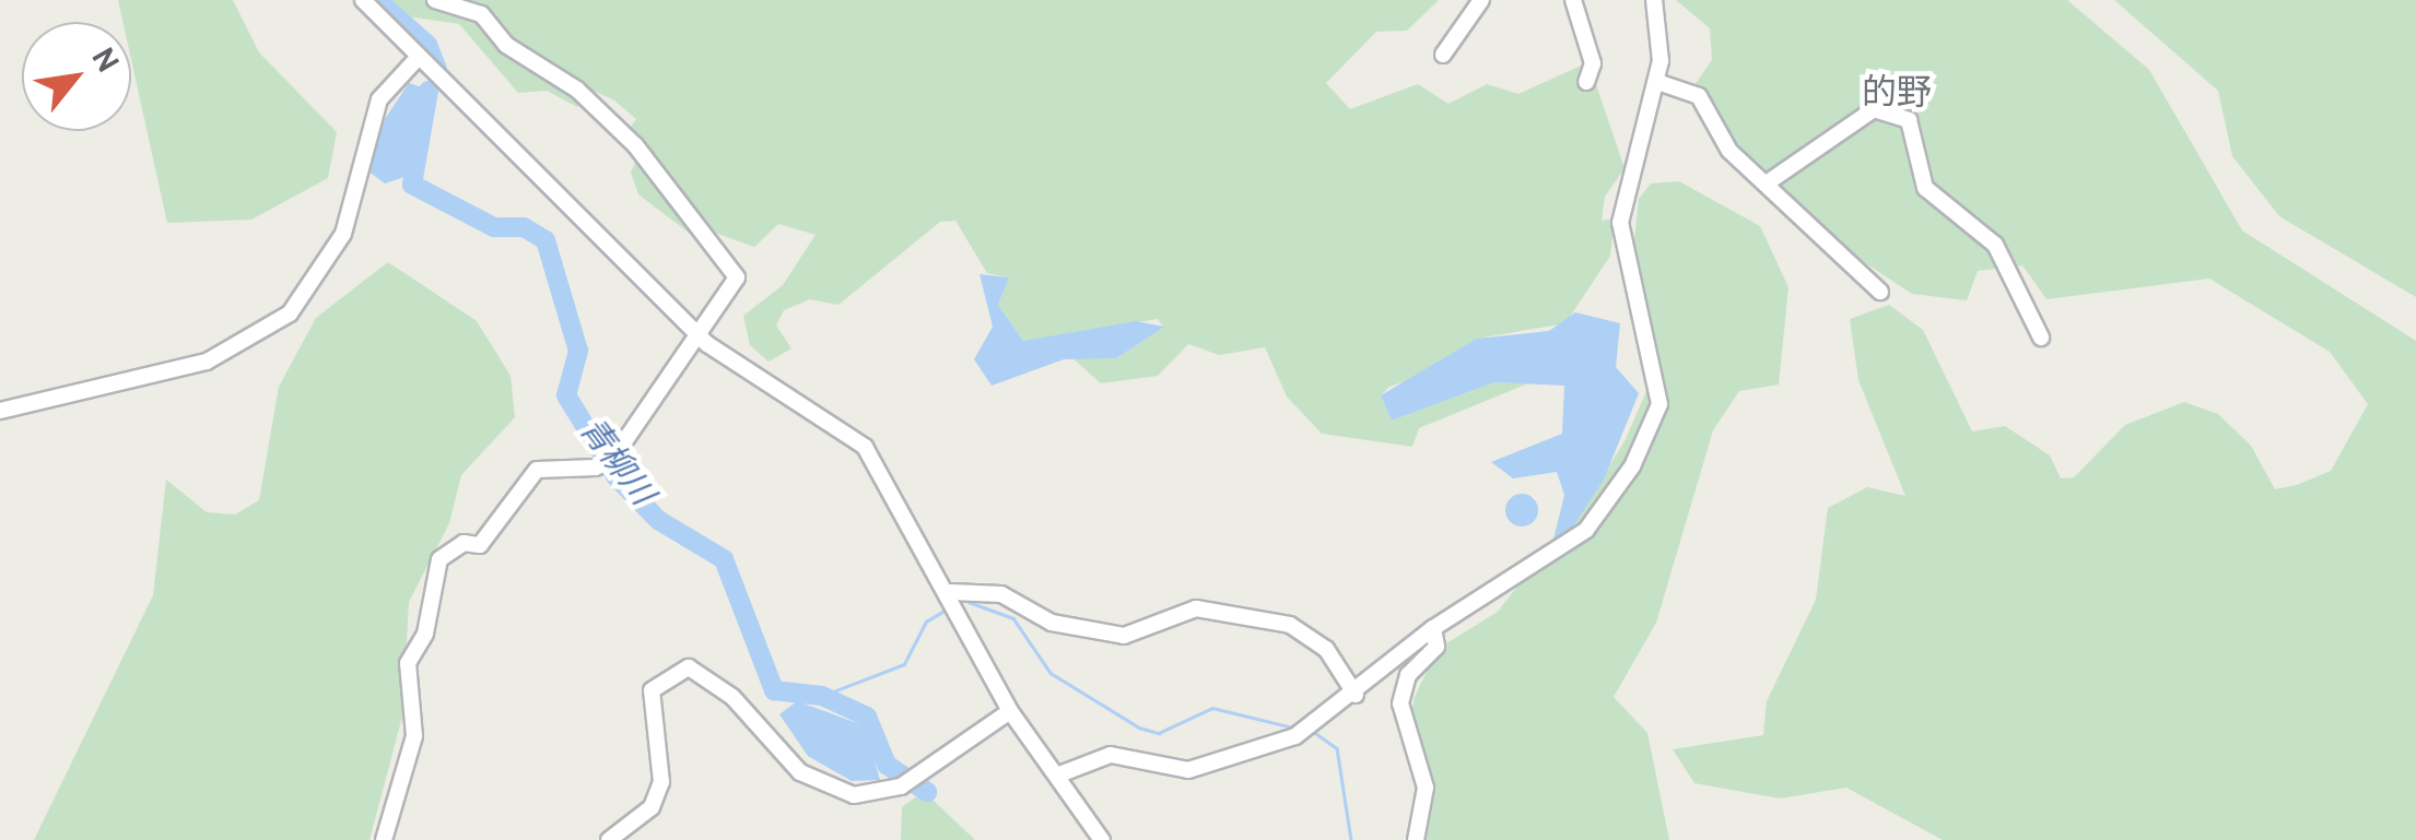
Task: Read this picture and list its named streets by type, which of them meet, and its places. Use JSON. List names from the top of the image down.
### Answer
{
  "districts": ["的野"],
  "water": ["青柳川"],
  "north": "top right"
}
